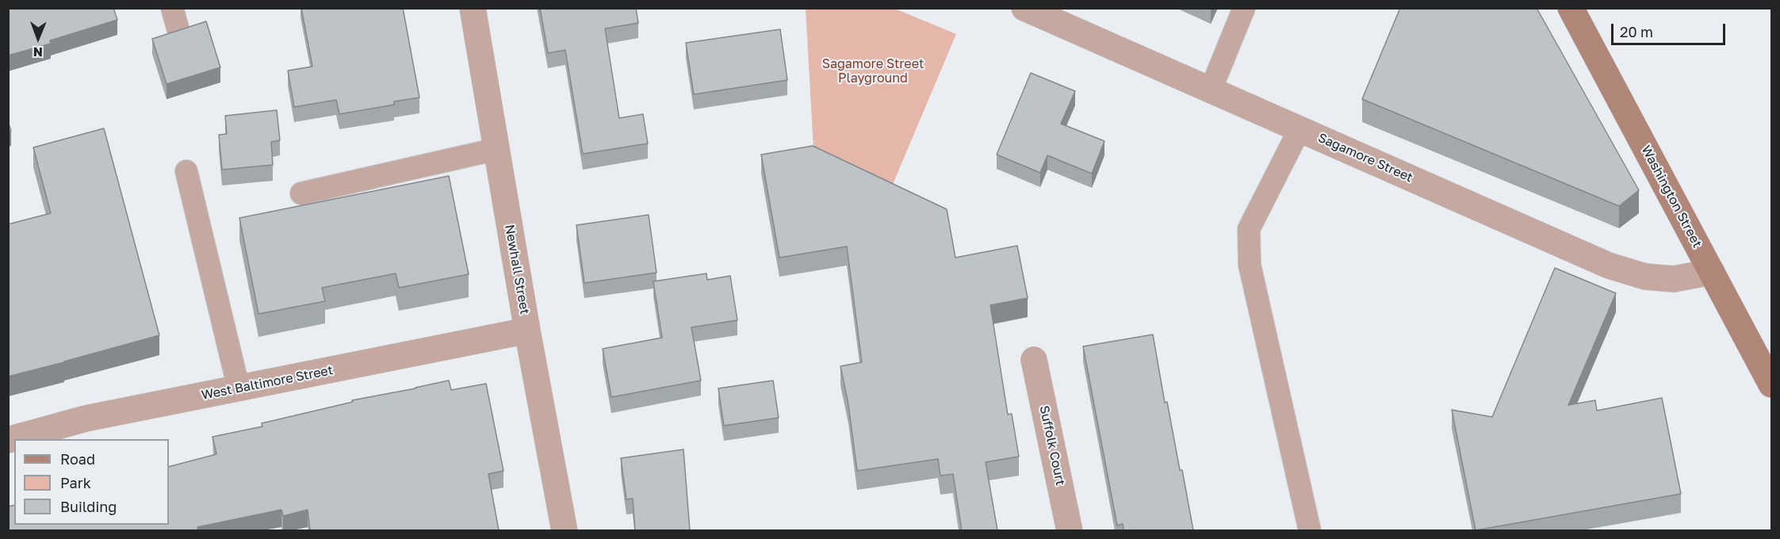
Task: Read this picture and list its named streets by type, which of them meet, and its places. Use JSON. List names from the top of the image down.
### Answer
{
  "streets": {
    "main road": ["Washington Street"],
    "street": [
      "Sagamore Street",
      "Newhall Street",
      "West Baltimore Street",
      "Suffolk Court"
    ]
  },
  "crossings": [
    ["Sagamore Street", "Washington Street"],
    ["Newhall Street", "West Baltimore Street"]
  ],
  "parks": ["Sagamore Street Playground"],
  "legend": ["Road", "Park", "Building"],
  "scale_bar": "20 m",
  "north": "bottom"
}
